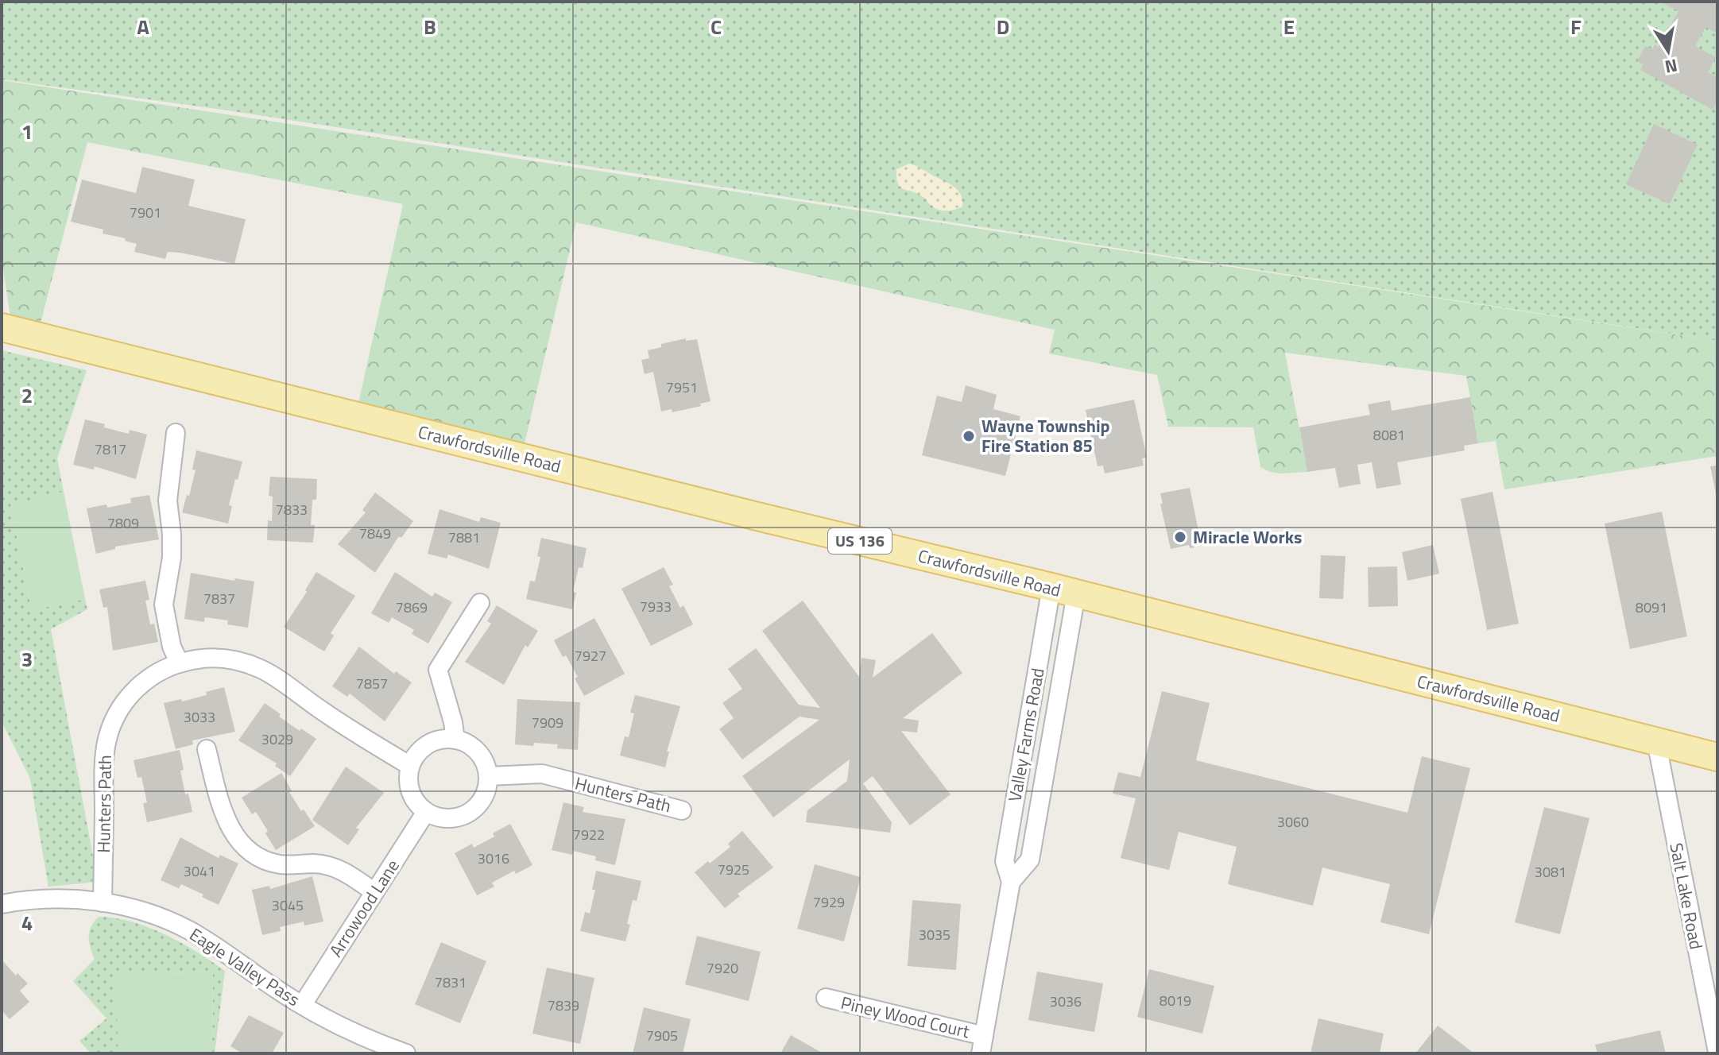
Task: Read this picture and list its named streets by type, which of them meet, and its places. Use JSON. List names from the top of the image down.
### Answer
{
  "streets": {
    "main road": ["Crawfordsville Road", "US 136"],
    "street": [
      "Valley Farms Road",
      "Hunters Path",
      "Salt Lake Road",
      "Arrowood Lane",
      "Eagle Valley Pass",
      "Piney Wood Court"
    ]
  },
  "crossings": [
    ["Crawfordsville Road", "Valley Farms Road"],
    ["Crawfordsville Road", "Salt Lake Road"],
    ["Valley Farms Road", "Piney Wood Court"],
    ["Hunters Path", "Arrowood Lane"],
    ["Hunters Path", "Eagle Valley Pass"],
    ["Arrowood Lane", "Eagle Valley Pass"]
  ],
  "places": ["Wayne Township Fire Station 85", "Miracle Works"],
  "house_numbers": [
    "7901",
    "7951",
    "8081",
    "7817",
    "7833",
    "7809",
    "7849",
    "7881",
    "7837",
    "7933",
    "7869",
    "8091",
    "7927",
    "7857",
    "3033",
    "7909",
    "3029",
    "3060",
    "7922",
    "3016",
    "7925",
    "3041",
    "3081",
    "7929",
    "3045",
    "3035",
    "7920",
    "7831",
    "8019",
    "3036",
    "7839",
    "7905"
  ],
  "north": "bottom",
  "grid": {
    "columns": [
      "A",
      "B",
      "C",
      "D",
      "E",
      "F"
    ],
    "rows": [
      "1",
      "2",
      "3",
      "4"
    ]
  }
}
